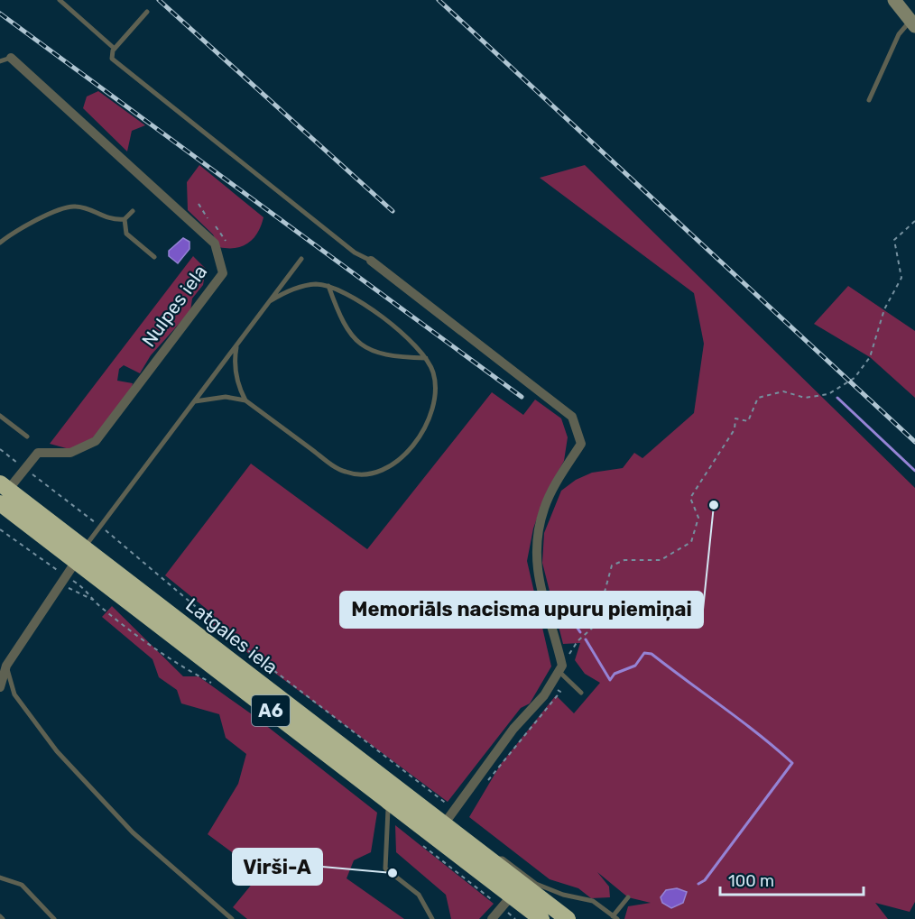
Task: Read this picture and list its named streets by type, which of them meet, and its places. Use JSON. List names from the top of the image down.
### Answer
{
  "streets": {
    "highway": ["Latgales iela", "A6"],
    "street": ["Nulpes iela"]
  },
  "crossings": [
    ["Nulpes iela", "Latgales iela"]
  ],
  "places": ["Memoriāls nacisma upuru piemiņai", "Virši-A"],
  "scale_bar": "100 m"
}
